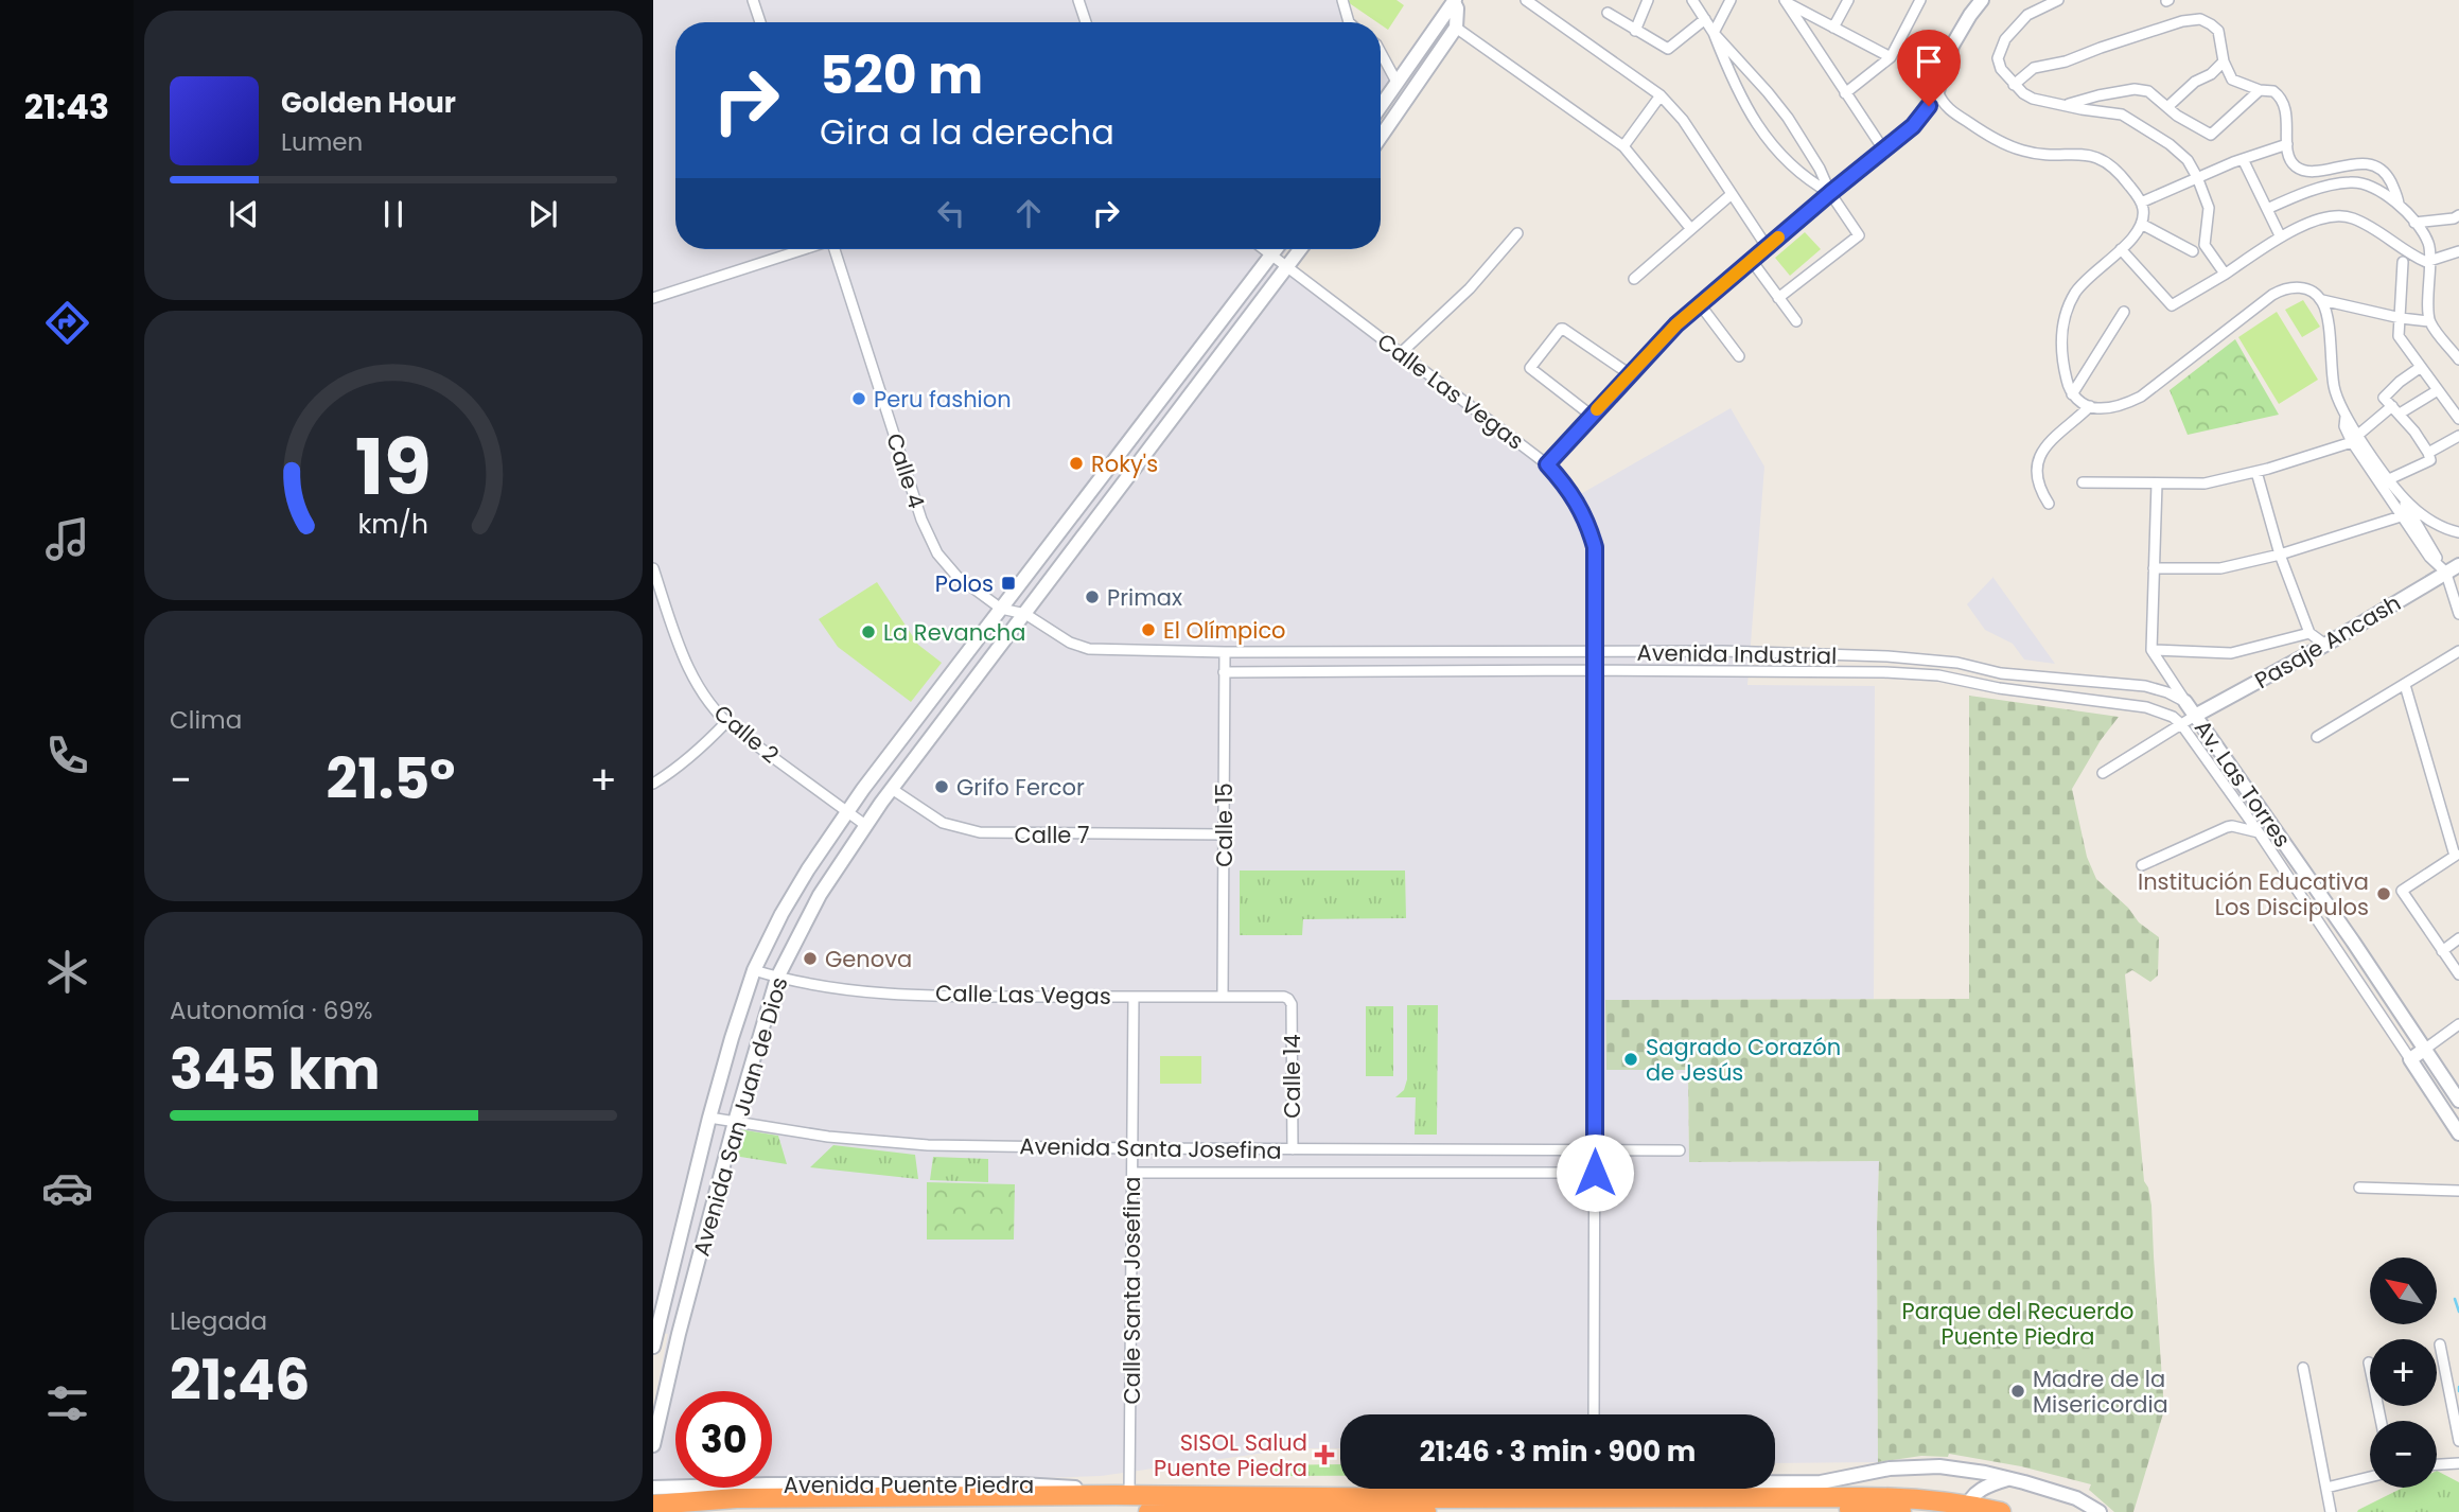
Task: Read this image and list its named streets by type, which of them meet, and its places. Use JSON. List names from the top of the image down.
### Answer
{
  "streets": {
    "main road": [
      "Pasaje Ancash",
      "Av. Las Torres",
      "Avenida San Juan de Dios",
      "Avenida Puente Piedra"
    ],
    "street": [
      "Calle Las Vegas",
      "Calle 4",
      "Avenida Industrial",
      "Calle 2",
      "Calle 15",
      "Calle 7",
      "Calle 14",
      "Avenida Santa Josefina",
      "Calle Santa Josefina"
    ]
  },
  "crossings": [
    ["Calle Las Vegas", "Avenida Industrial"],
    ["Calle Las Vegas", "Calle 15"],
    ["Calle Las Vegas", "Calle 14"],
    ["Calle Las Vegas", "Avenida San Juan de Dios"],
    ["Calle Las Vegas", "Avenida Santa Josefina"],
    ["Calle Las Vegas", "Calle Santa Josefina"],
    ["Calle 4", "Avenida Industrial"],
    ["Calle 4", "Avenida San Juan de Dios"],
    ["Pasaje Ancash", "Av. Las Torres"],
    ["Avenida Industrial", "Av. Las Torres"],
    ["Avenida Industrial", "Calle 15"],
    ["Avenida Industrial", "Avenida San Juan de Dios"],
    ["Calle 2", "Avenida San Juan de Dios"],
    ["Calle 15", "Calle 7"],
    ["Calle 7", "Avenida San Juan de Dios"],
    ["Calle 14", "Avenida Santa Josefina"],
    ["Avenida San Juan de Dios", "Avenida Santa Josefina"],
    ["Avenida Santa Josefina", "Calle Santa Josefina"]
  ],
  "parks": ["Parque del Recuerdo Puente Piedra"],
  "places": {
    "other": [
      "Peru fashion",
      "Roky's",
      "Primax",
      "El Olímpico",
      "La Revancha",
      "Grifo Fercor",
      "Institución Educativa Los Discipulos",
      "Genova",
      "Sagrado Corazón de Jesús",
      "Madre de la Misericordia"
    ],
    "transit": ["Polos"],
    "health": ["SISOL Salud Puente Piedra"]
  },
  "north": "top left",
  "page": {
    "tabs": "21:43",
    "turn": ["520 m", "Gira a la derecha"],
    "song": ["Golden Hour", "Lumen"],
    "tile": [
      "Clima",
      ["Autonomía · 69%", "345 km"],
      ["Llegada", "21:46"]
    ],
    "heat": ["−", "21.5°", "+"],
    "map_buttons": ["+", "−"],
    "limit": "30",
    "trip": "21:46 · 3 min · 900 m",
    "gauge": ["19", "km/h"]
  }
}
